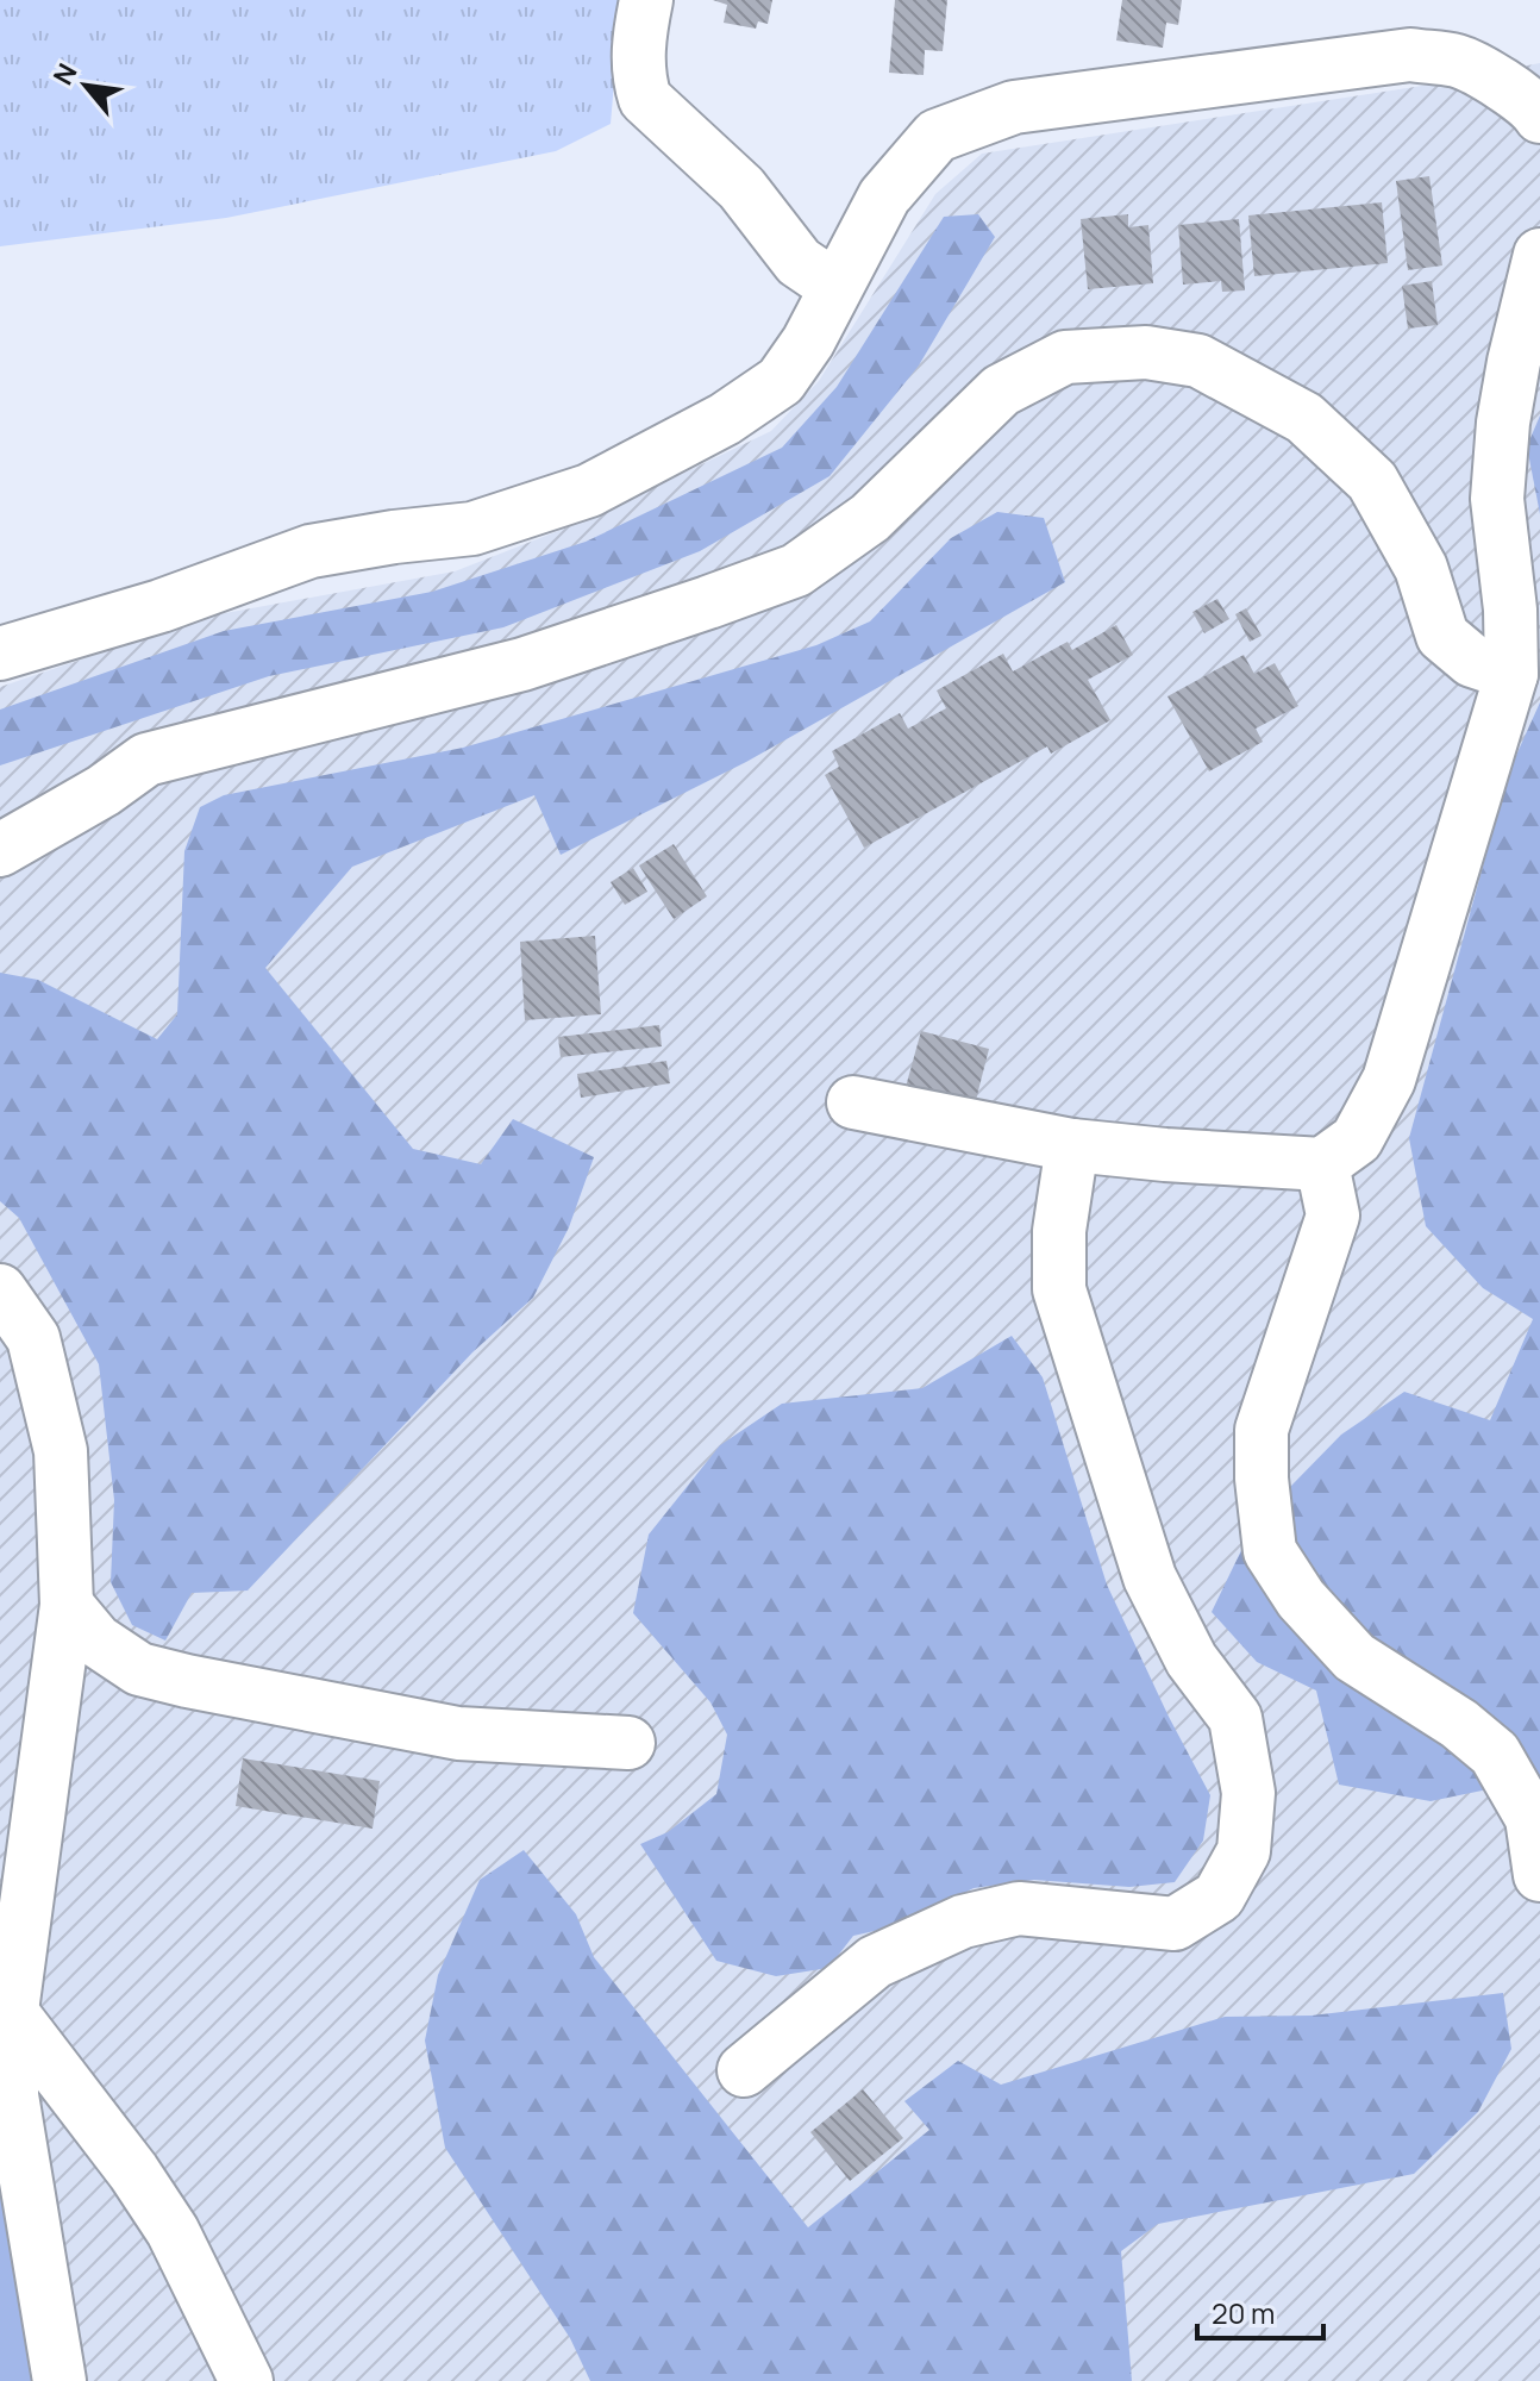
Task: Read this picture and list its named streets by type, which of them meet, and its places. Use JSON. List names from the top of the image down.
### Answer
{
  "scale_bar": "20 m",
  "north": "top left"
}
